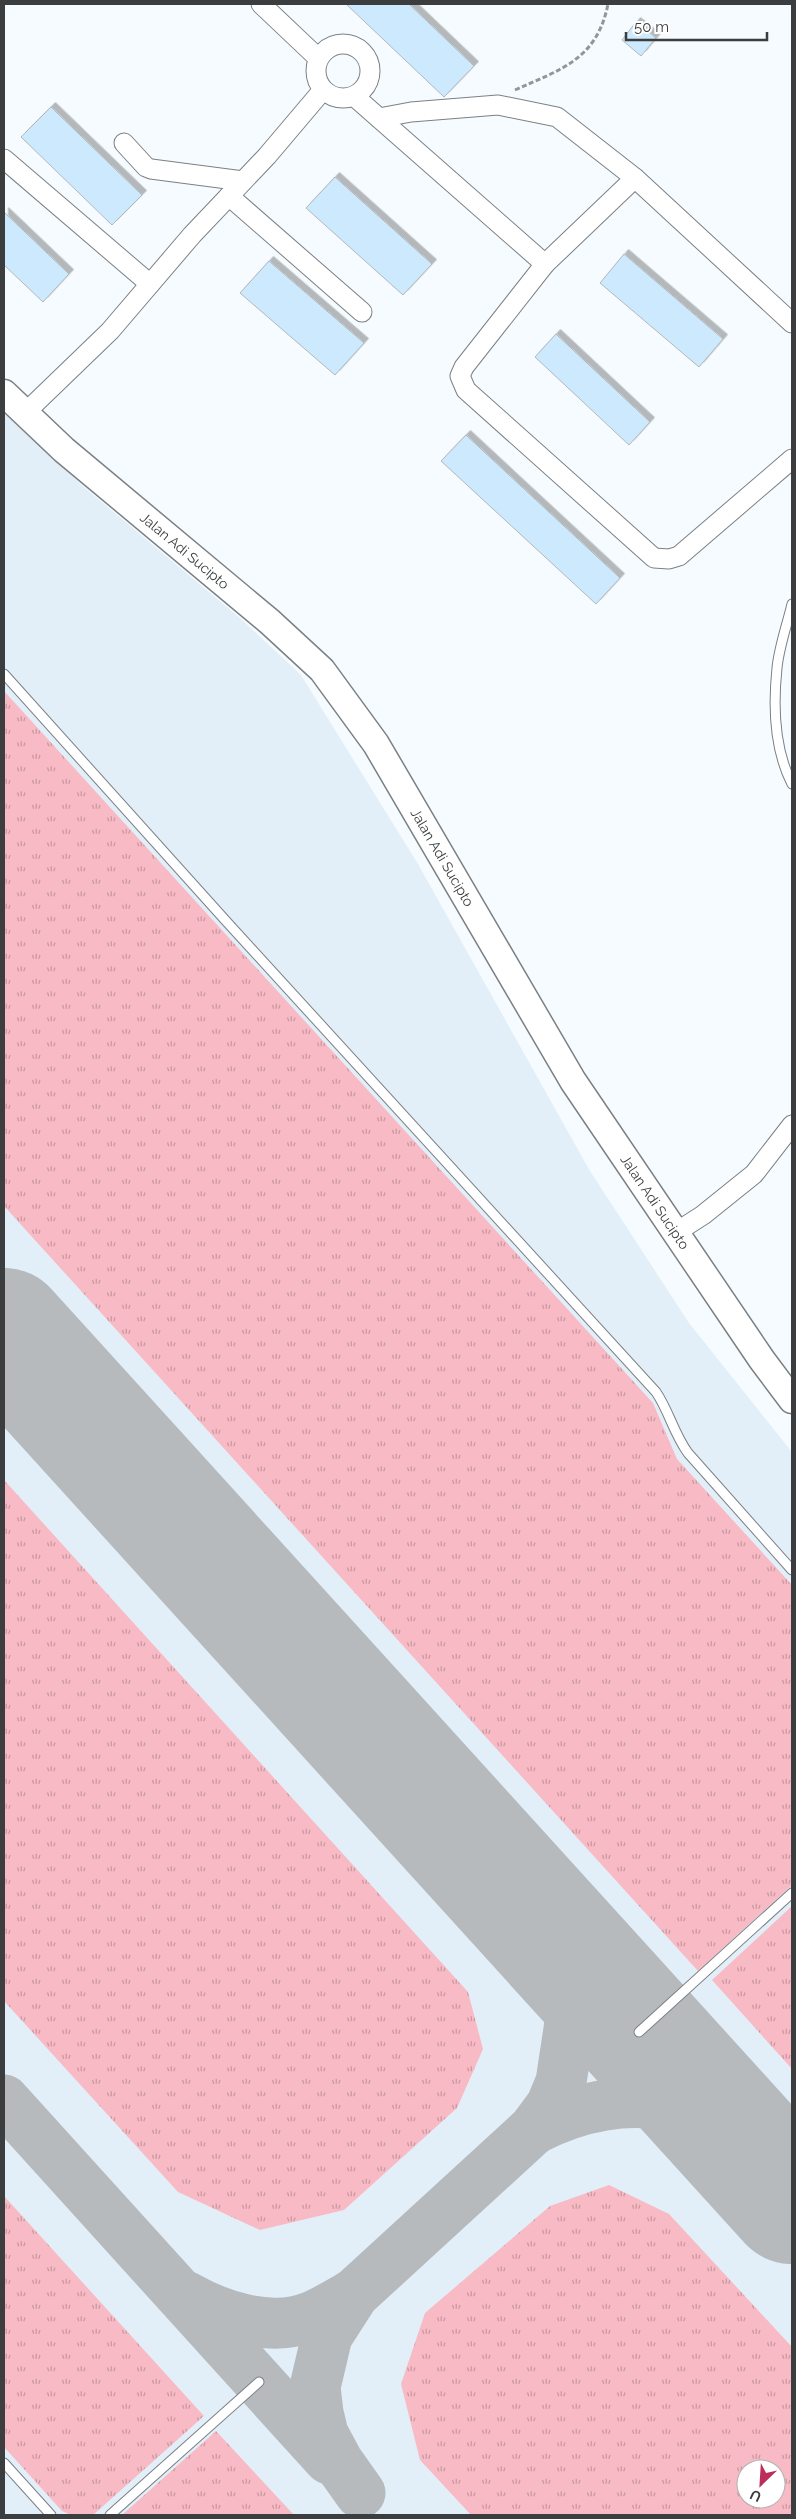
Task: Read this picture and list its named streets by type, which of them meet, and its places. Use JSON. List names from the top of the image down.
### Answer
{
  "streets": {
    "street": ["Jalan Adi Sucipto"]
  },
  "scale_bar": "50 m",
  "north": "bottom left"
}
